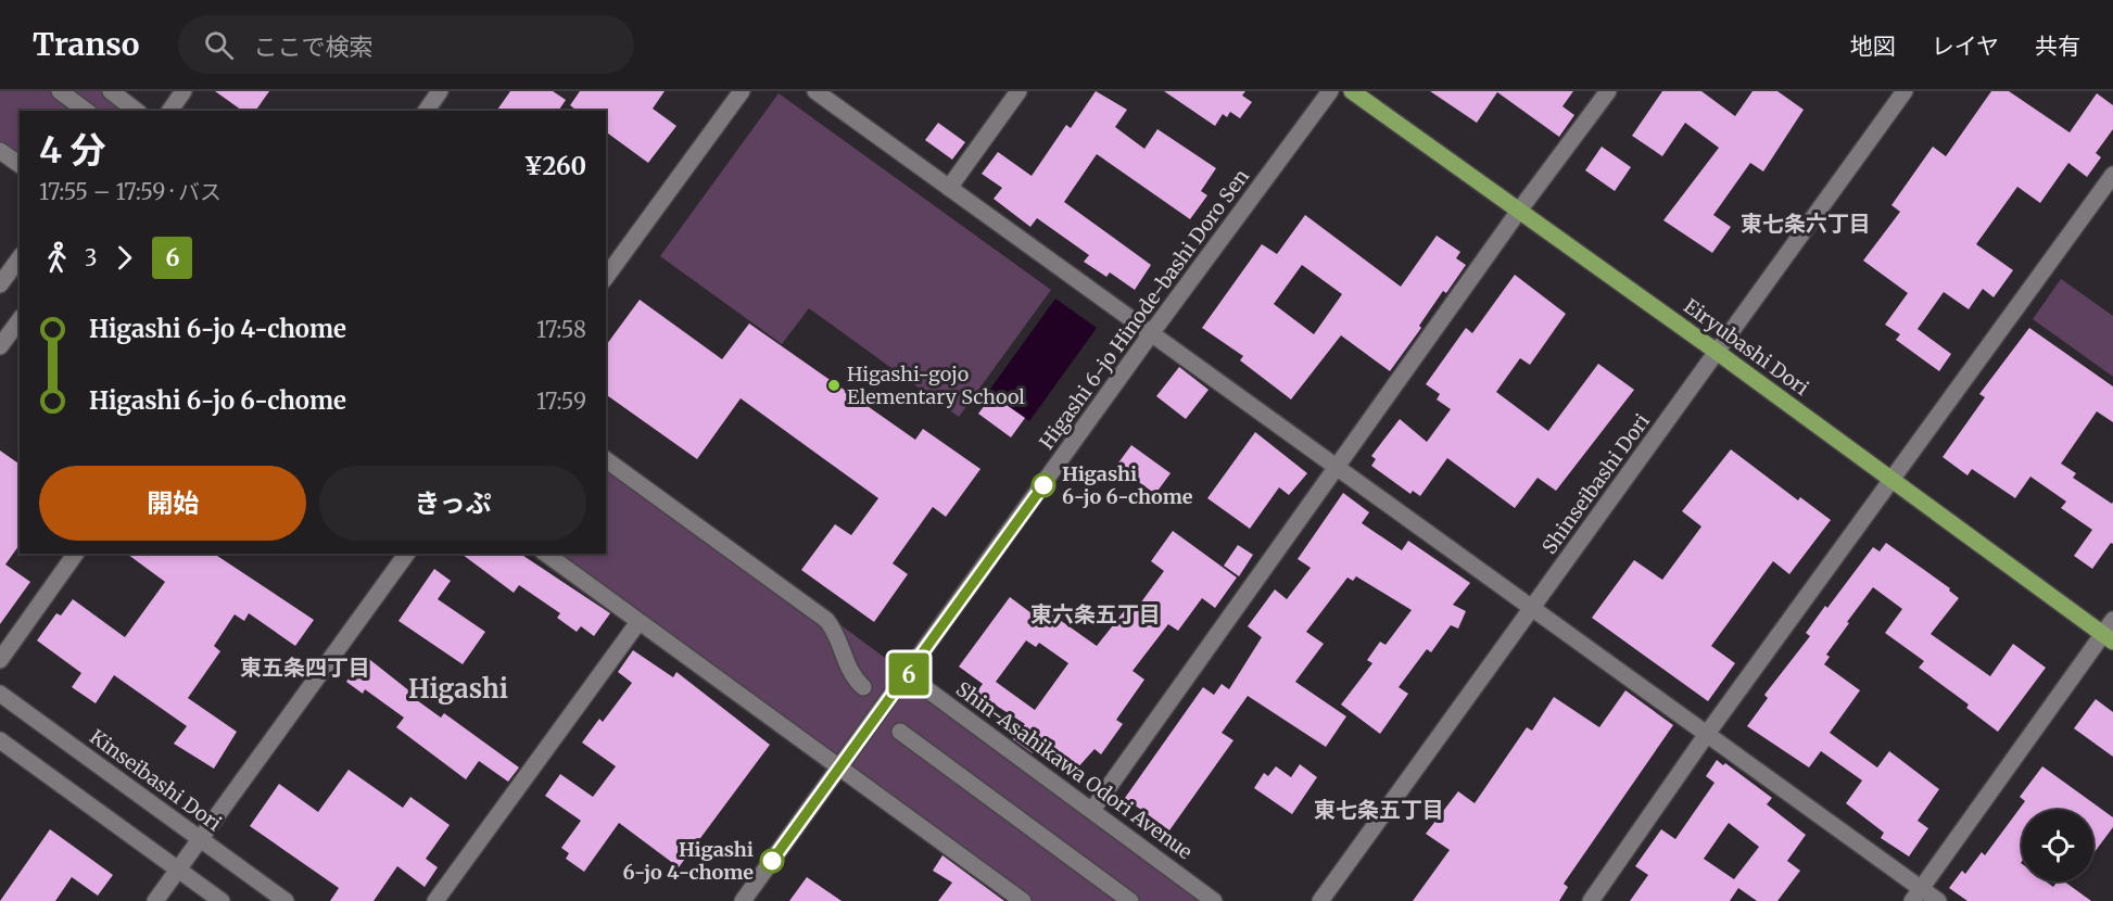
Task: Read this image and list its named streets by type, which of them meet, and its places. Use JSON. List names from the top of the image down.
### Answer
{
  "streets": {
    "main road": ["Eiryubashi Dori"],
    "street": [
      "Higashi 6-jo Hinode-bashi Doro Sen",
      "Shinseibashi Dori",
      "Shin-Asahikawa Odori Avenue",
      "Kinseibashi Dori"
    ]
  },
  "crossings": [
    ["Higashi 6-jo Hinode-bashi Doro Sen", "Shin-Asahikawa Odori Avenue"],
    ["Eiryubashi Dori", "Shinseibashi Dori"]
  ],
  "districts": [
    "東七条六丁目",
    "東六条五丁目",
    "東五条四丁目",
    "Higashi",
    "東七条五丁目"
  ],
  "places": ["Higashi-gojo Elementary School", "Higashi 6-jo 6-chome", "Higashi 6-jo 4-chome"],
  "lines": ["bus line 6"],
  "page": {
    "header": "Transo",
    "search": "ここで検索",
    "nav": ["地図", "レイヤ", "共有"],
    "on_map": "6",
    "heading": ["4 分", "17:55 – 17:59 · バス", "¥260"],
    "legs": ["3", "6"],
    "list": [
      {
        "name": "Higashi 6-jo 4-chome",
        "value": "17:58"
      },
      {
        "name": "Higashi 6-jo 6-chome",
        "value": "17:59"
      }
    ],
    "buttons": ["開始", "きっぷ"]
  }
}
